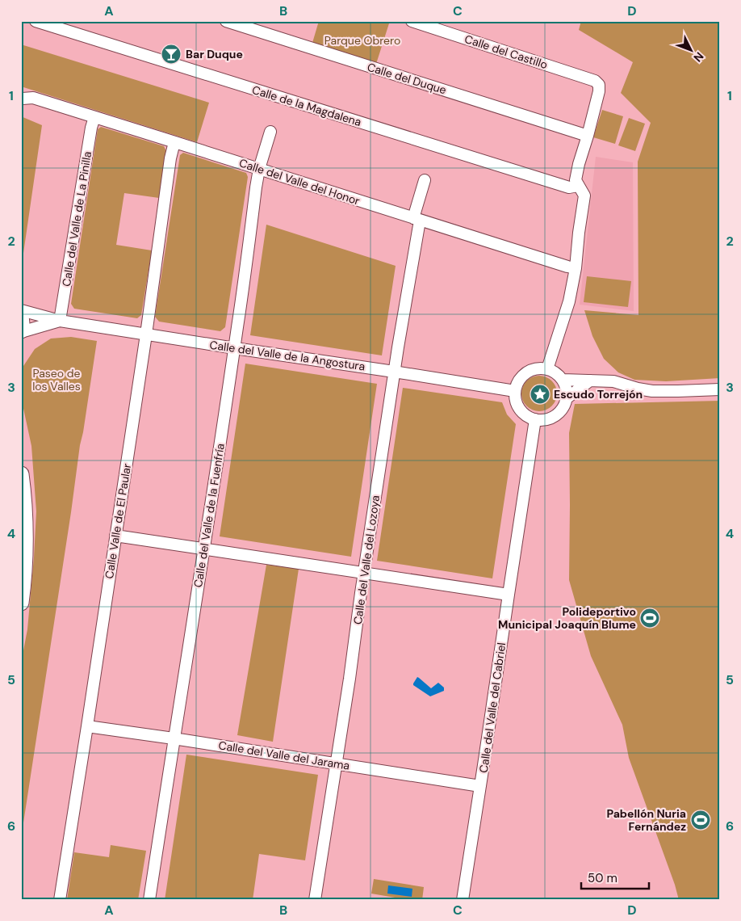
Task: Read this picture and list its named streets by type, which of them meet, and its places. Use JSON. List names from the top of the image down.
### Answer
{
  "streets": {
    "street": [
      "Calle del Castillo",
      "Calle del Duque",
      "Calle de la Magdalena",
      "Calle del Valle del Honor",
      "Calle del Valle de La Pinilla",
      "Calle del Valle de la Angostura",
      "Calle del Valle de la Fuenfría",
      "Calle Valle de El Paular",
      "Calle del Valle del Lozoya",
      "Calle del Valle del Cabriel",
      "Calle del Valle del Jarama"
    ]
  },
  "crossings": [
    ["Calle del Castillo", "Calle del Duque"],
    ["Calle del Valle del Honor", "Calle del Valle de La Pinilla"],
    ["Calle del Valle del Honor", "Calle del Valle de la Fuenfría"],
    ["Calle del Valle del Honor", "Calle Valle de El Paular"],
    ["Calle del Valle del Honor", "Calle del Valle del Lozoya"],
    ["Calle del Valle de La Pinilla", "Calle del Valle de la Angostura"],
    ["Calle del Valle de la Angostura", "Calle del Valle de la Fuenfría"],
    ["Calle del Valle de la Angostura", "Calle Valle de El Paular"],
    ["Calle del Valle de la Angostura", "Calle del Valle del Lozoya"],
    ["Calle del Valle de la Angostura", "Calle del Valle del Cabriel"],
    ["Calle del Valle de la Fuenfría", "Calle del Valle del Jarama"],
    ["Calle Valle de El Paular", "Calle del Valle del Jarama"],
    ["Calle del Valle del Lozoya", "Calle del Valle del Jarama"],
    ["Calle del Valle del Cabriel", "Calle del Valle del Jarama"]
  ],
  "parks": ["Parque Obrero", "Paseo de los Valles"],
  "places": {
    "bar": ["Bar Duque"],
    "place": ["Escudo Torrejón"],
    "sports": ["Polideportivo Municipal Joaquín Blume", "Pabellón Nuria Fernández"]
  },
  "scale_bar": "50 m",
  "north": "bottom right",
  "grid": {
    "columns": [
      "A",
      "B",
      "C",
      "D"
    ],
    "rows": [
      "1",
      "2",
      "3",
      "4",
      "5",
      "6"
    ]
  }
}
